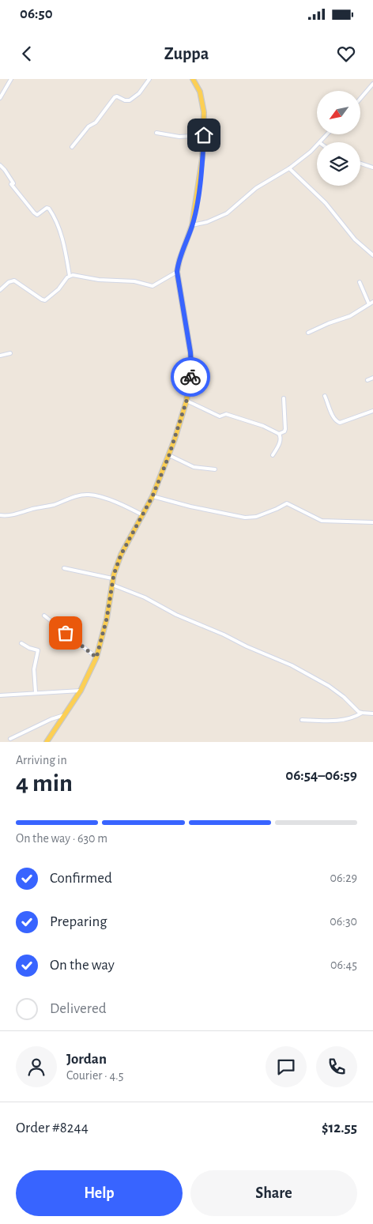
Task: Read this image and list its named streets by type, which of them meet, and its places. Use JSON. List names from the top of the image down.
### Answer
{
  "north": "bottom left",
  "page": {
    "status": "06:50",
    "header": "Zuppa",
    "heading": ["4 min", "Arriving in", "06:54–06:59"],
    "panel": [
      "Jordan",
      "Courier · 4.5",
      "Order #8244",
      "$12.55"
    ],
    "bar": "On the way · 630 m",
    "list": [
      ["Confirmed", "06:29"],
      ["Preparing", "06:30"],
      ["On the way", "06:45"],
      "Delivered"
    ],
    "buttons": ["Help", "Share"]
  }
}
